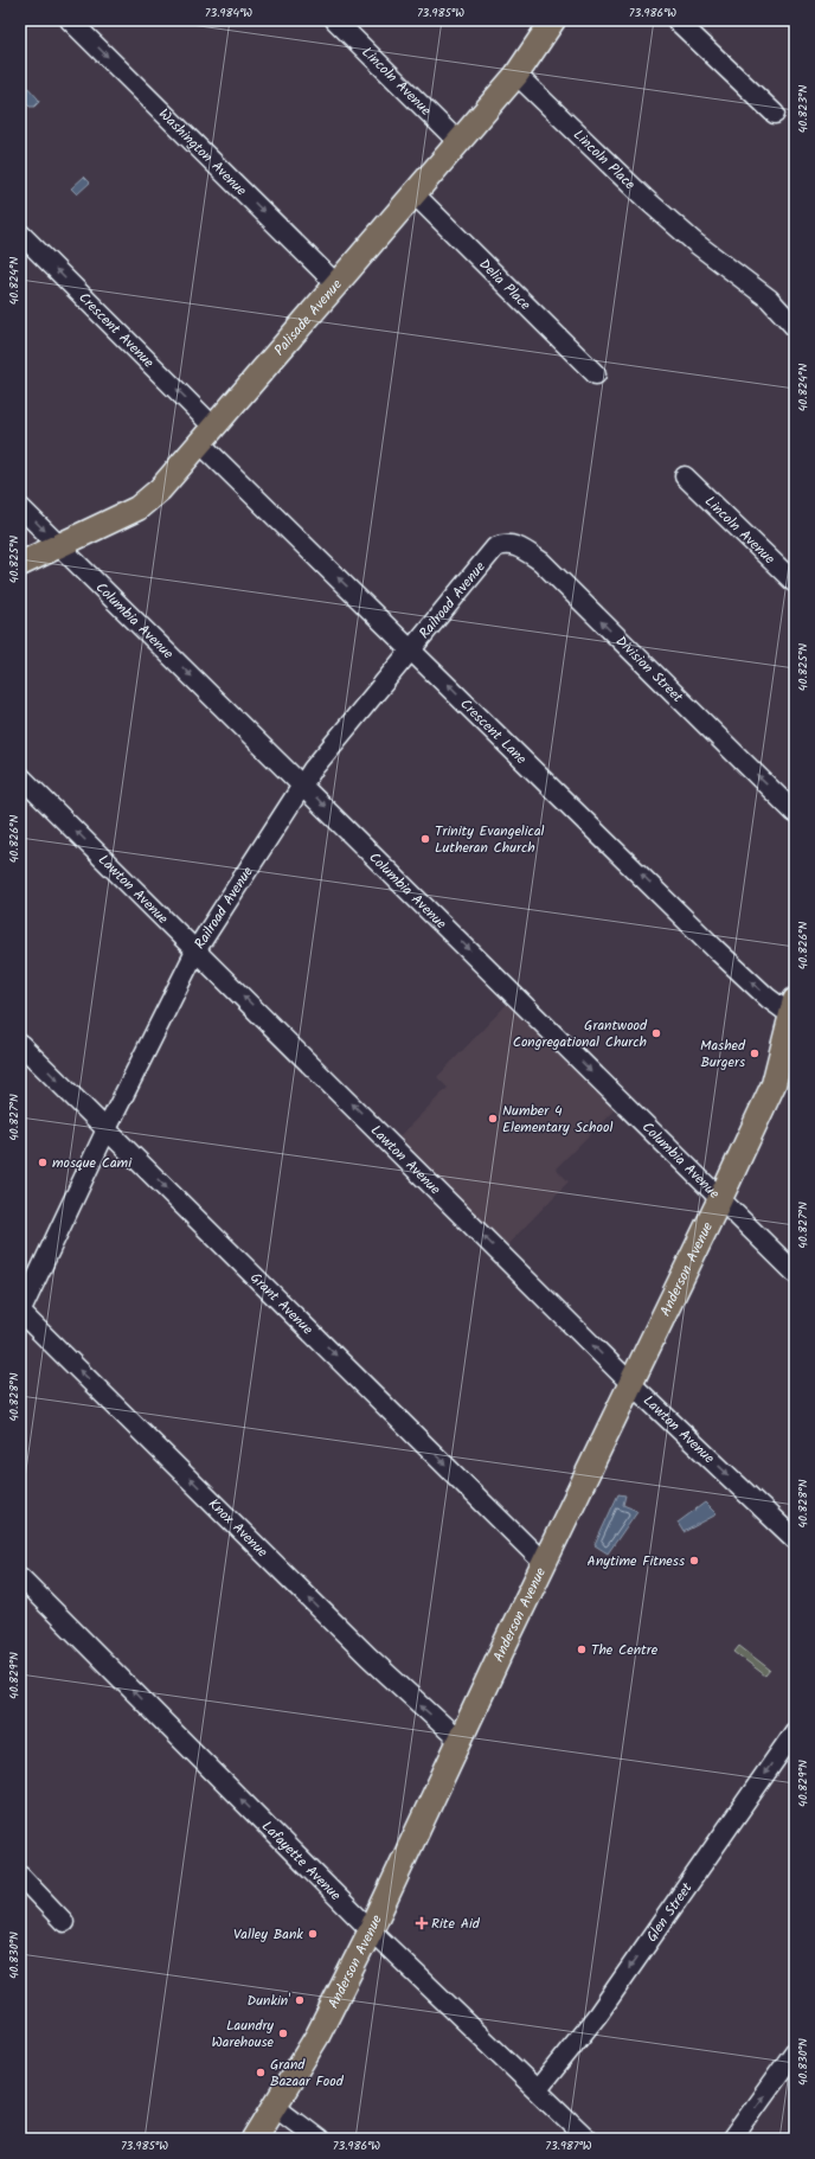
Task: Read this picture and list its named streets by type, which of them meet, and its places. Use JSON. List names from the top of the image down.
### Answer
{
  "streets": {
    "main road": ["Palisade Avenue", "Anderson Avenue"],
    "street": [
      "Lincoln Avenue",
      "Washington Avenue",
      "Lincoln Place",
      "Delia Place",
      "Crescent Avenue",
      "Railroad Avenue",
      "Columbia Avenue",
      "Division Street",
      "Crescent Lane",
      "Lawton Avenue",
      "Grant Avenue",
      "Knox Avenue",
      "Lafayette Avenue",
      "Glen Street"
    ]
  },
  "crossings": [
    ["Lincoln Avenue", "Palisade Avenue"],
    ["Washington Avenue", "Palisade Avenue"],
    ["Lincoln Place", "Palisade Avenue"],
    ["Delia Place", "Palisade Avenue"],
    ["Palisade Avenue", "Crescent Avenue"],
    ["Palisade Avenue", "Columbia Avenue"],
    ["Palisade Avenue", "Crescent Lane"],
    ["Crescent Avenue", "Crescent Lane"],
    ["Railroad Avenue", "Columbia Avenue"],
    ["Railroad Avenue", "Division Street"],
    ["Railroad Avenue", "Crescent Lane"],
    ["Railroad Avenue", "Lawton Avenue"],
    ["Railroad Avenue", "Grant Avenue"],
    ["Railroad Avenue", "Knox Avenue"],
    ["Columbia Avenue", "Anderson Avenue"],
    ["Crescent Lane", "Anderson Avenue"],
    ["Lawton Avenue", "Anderson Avenue"],
    ["Anderson Avenue", "Grant Avenue"],
    ["Anderson Avenue", "Knox Avenue"],
    ["Anderson Avenue", "Lafayette Avenue"],
    ["Lafayette Avenue", "Glen Street"]
  ],
  "one_way": [
    "Washington Avenue",
    "Crescent Avenue",
    "Columbia Avenue",
    "Division Street",
    "Crescent Lane",
    "Grant Avenue",
    "Knox Avenue",
    "Lafayette Avenue",
    "Glen Street"
  ],
  "places": {
    "other": [
      "Trinity Evangelical Lutheran Church",
      "Grantwood Congregational Church",
      "Mashed Burgers",
      "Number 4 Elementary School",
      "mosque Cami",
      "Anytime Fitness",
      "The Centre",
      "Valley Bank",
      "Dunkin'",
      "Laundry Warehouse",
      "Grand Bazaar Food"
    ],
    "health": ["Rite Aid"]
  },
  "coordinates": [
    "73.984°W",
    "73.985°W",
    "73.986°W",
    "40.823°N",
    "40.824°N",
    "40.825°N",
    "40.826°N",
    "40.827°N",
    "40.828°N",
    "40.829°N",
    "40.830°N",
    "73.987°W"
  ]
}
